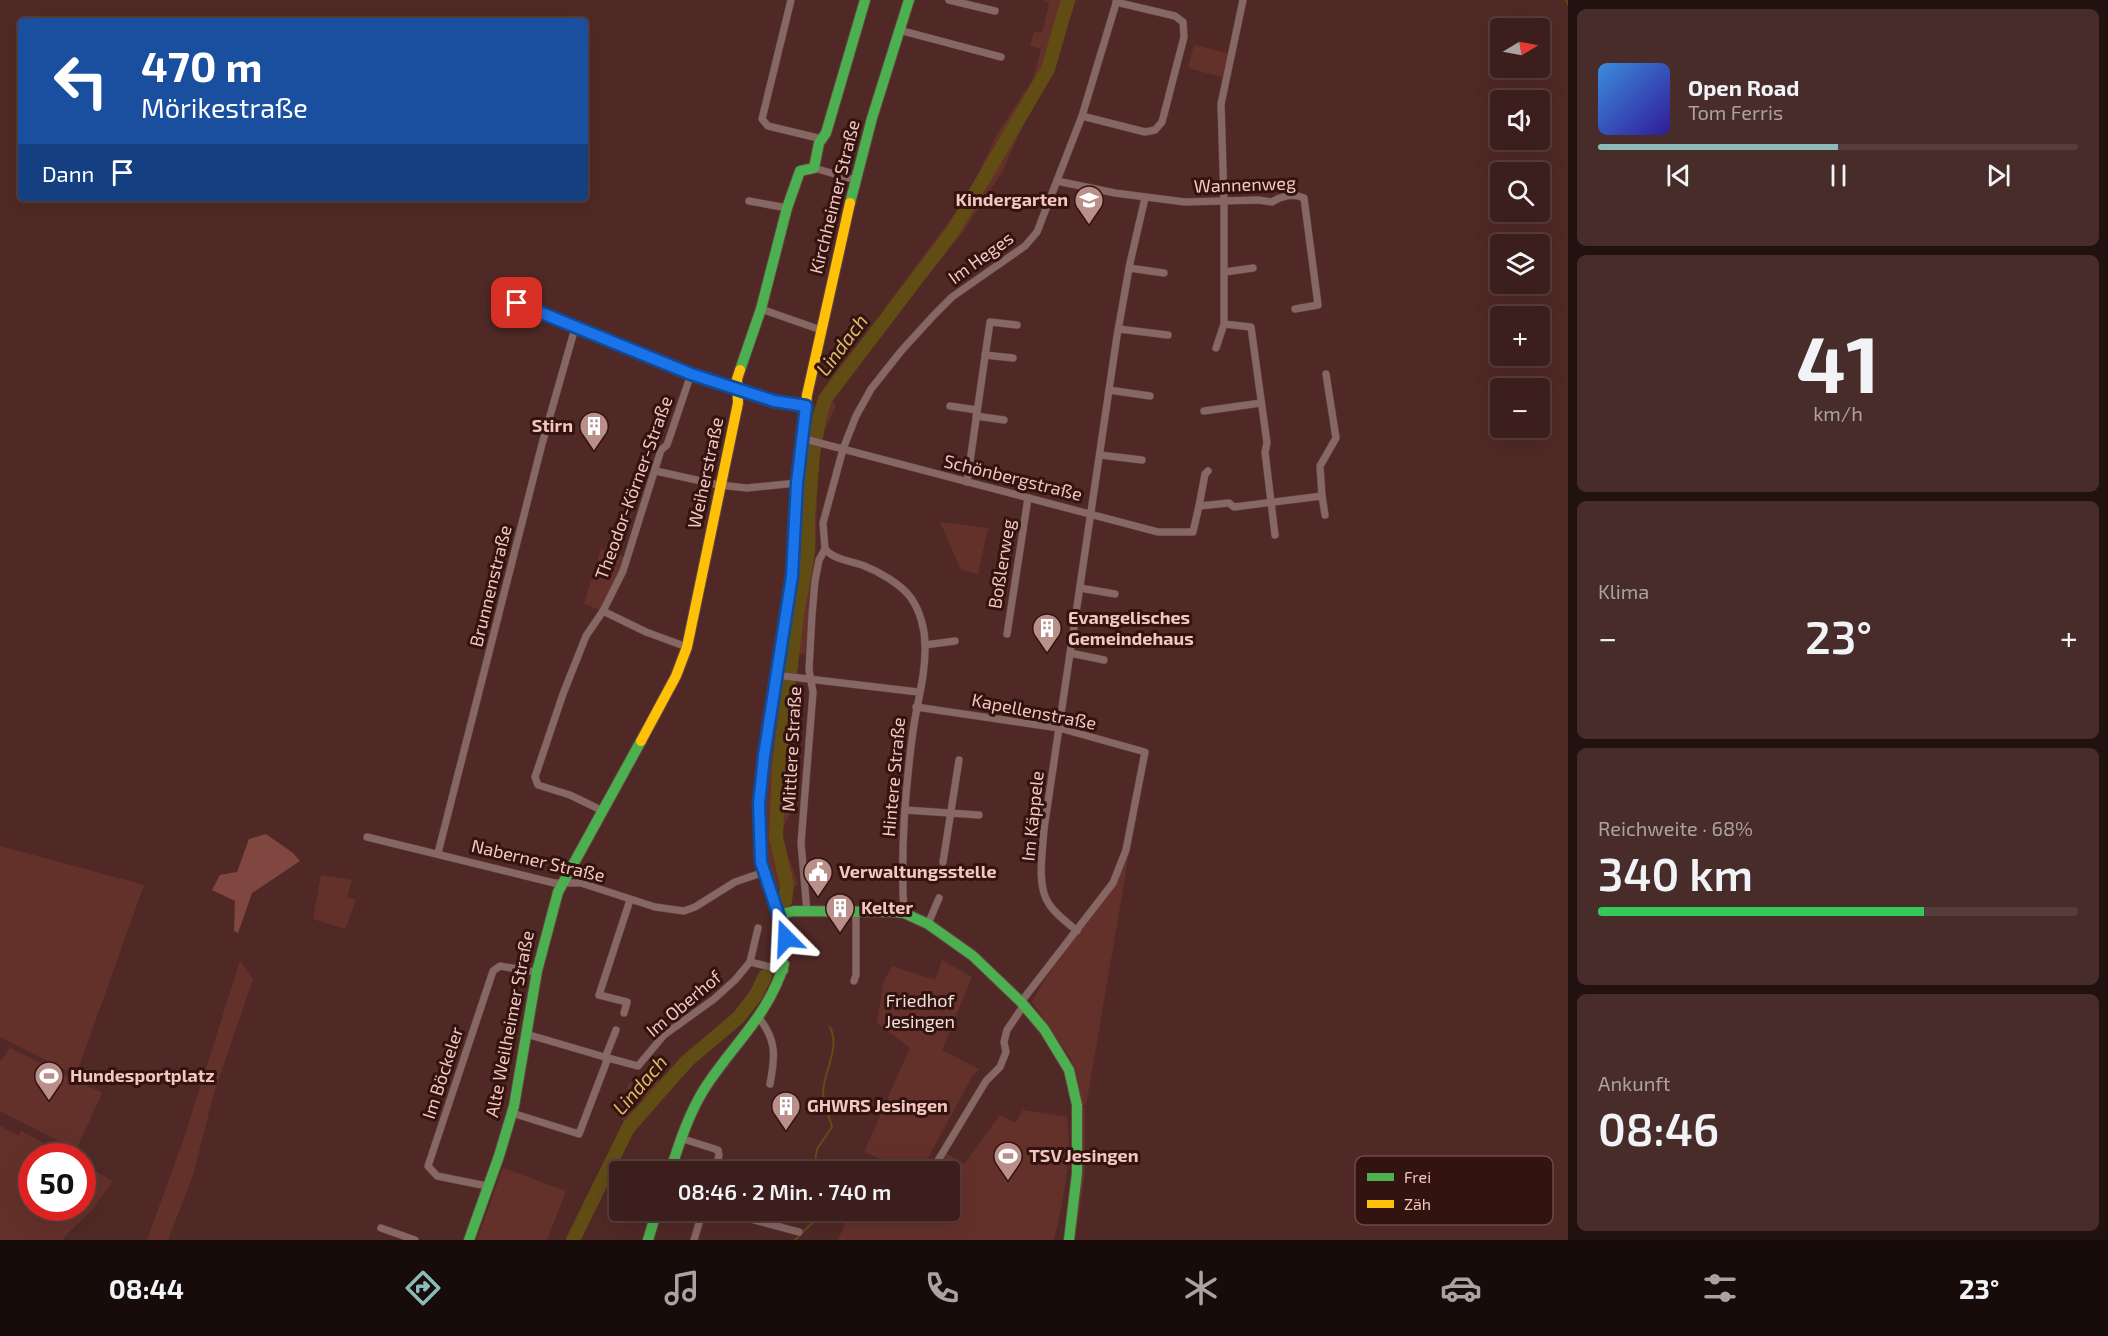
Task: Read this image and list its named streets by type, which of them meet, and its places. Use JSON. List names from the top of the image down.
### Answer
{
  "streets": {
    "street": [
      "Wannenweg",
      "Kirchheimer Straße",
      "Im Heges",
      "Weiherstraße",
      "Schönbergstraße",
      "Theodor-Körner-Straße",
      "Boßlerweg",
      "Brunnenstraße",
      "Kapellenstraße",
      "Mittlere Straße",
      "Hintere Straße",
      "Im Käppele",
      "Naberner Straße",
      "Im Oberhof",
      "Alte Weilheimer Straße",
      "Im Böckeler"
    ]
  },
  "crossings": [
    ["Wannenweg", "Im Heges"],
    ["Wannenweg", "Im Käppele"],
    ["Kirchheimer Straße", "Schönbergstraße"],
    ["Kirchheimer Straße", "Naberner Straße"],
    ["Im Heges", "Schönbergstraße"],
    ["Im Heges", "Mittlere Straße"],
    ["Weiherstraße", "Theodor-Körner-Straße"],
    ["Weiherstraße", "Naberner Straße"],
    ["Weiherstraße", "Alte Weilheimer Straße"],
    ["Schönbergstraße", "Boßlerweg"],
    ["Schönbergstraße", "Mittlere Straße"],
    ["Schönbergstraße", "Im Käppele"],
    ["Brunnenstraße", "Naberner Straße"],
    ["Kapellenstraße", "Hintere Straße"],
    ["Kapellenstraße", "Im Käppele"],
    ["Mittlere Straße", "Hintere Straße"],
    ["Naberner Straße", "Alte Weilheimer Straße"],
    ["Alte Weilheimer Straße", "Im Böckeler"]
  ],
  "water": ["Lindach"],
  "parks": ["Friedhof Jesingen"],
  "places": {
    "school or university": ["Kindergarten"],
    "building": [
      "Stirn",
      "Evangelisches Gemeindehaus",
      "Kelter",
      "GHWRS Jesingen"
    ],
    "public building": ["Verwaltungsstelle"],
    "sports": ["Hundesportplatz", "TSV Jesingen"]
  },
  "legend": ["Frei", "Zäh"],
  "north": "right",
  "page": {
    "map_buttons": ["+", "−"],
    "turn": ["470 m", "Mörikestraße"],
    "song": ["Open Road", "Tom Ferris"],
    "then": "Dann",
    "tile": [
      ["41", "km/h"],
      "Klima",
      ["Reichweite · 68%", "340 km"],
      ["Ankunft", "08:46"]
    ],
    "heat": ["−", "23°", "+"],
    "limit": "50",
    "trip": "08:46 · 2 Min. · 740 m",
    "tabs": ["08:44", "23°"]
  }
}
